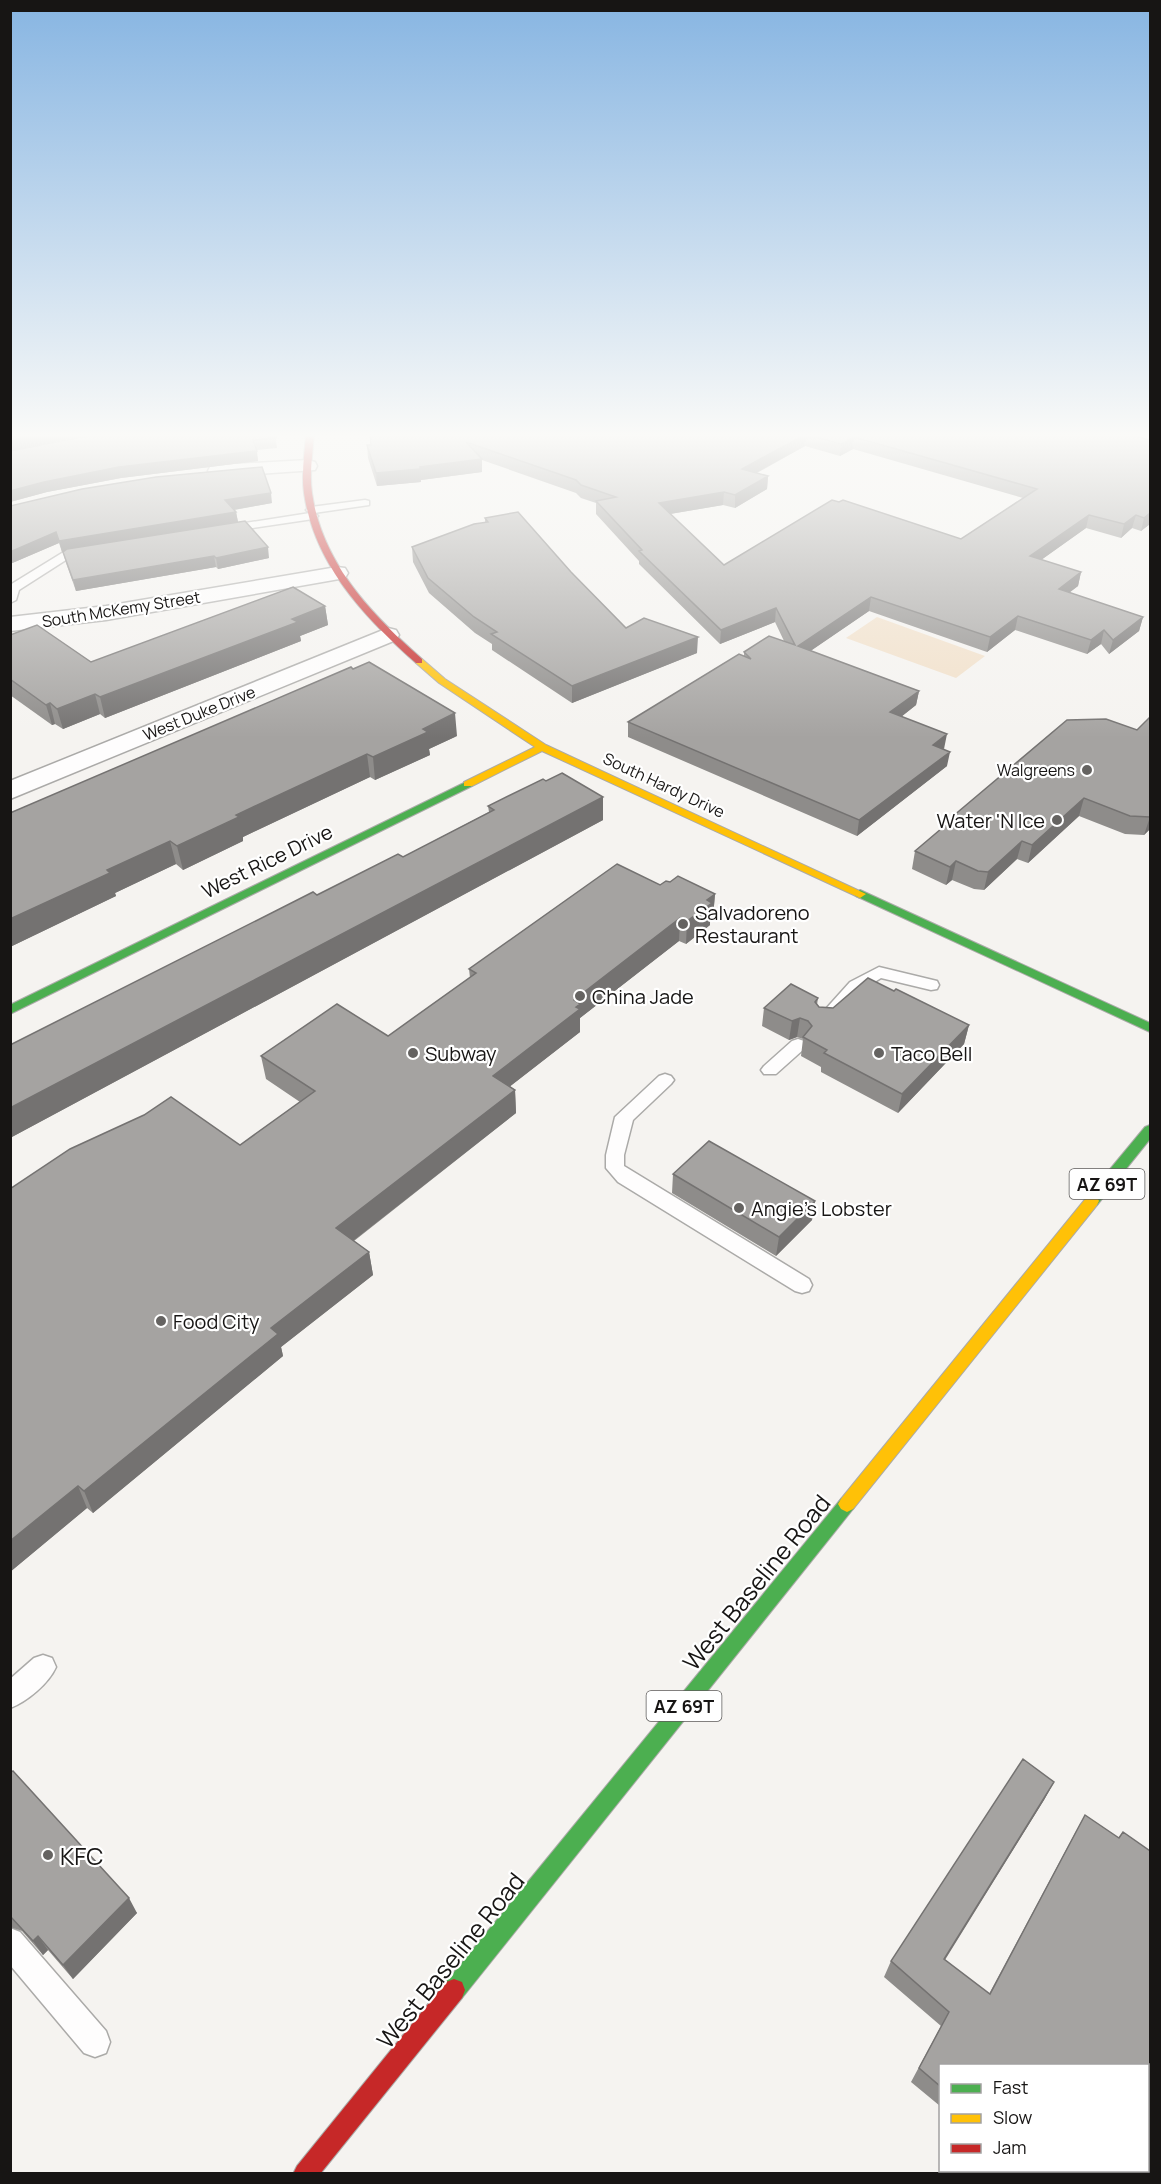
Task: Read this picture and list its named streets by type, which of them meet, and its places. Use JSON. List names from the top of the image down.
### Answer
{
  "streets": {
    "street": [
      "South McKemy Street",
      "West Duke Drive",
      "South Hardy Drive",
      "West Rice Drive",
      "AZ 69T",
      "West Baseline Road"
    ]
  },
  "crossings": [
    ["South McKemy Street", "South Hardy Drive"],
    ["West Duke Drive", "South Hardy Drive"],
    ["South Hardy Drive", "West Rice Drive"]
  ],
  "places": [
    "Walgreens",
    "Water 'N Ice",
    "Salvadoreno Restaurant",
    "China Jade",
    "Subway",
    "Taco Bell",
    "Angie's Lobster",
    "Food City",
    "KFC"
  ],
  "legend": ["Fast", "Slow", "Jam"]
}
